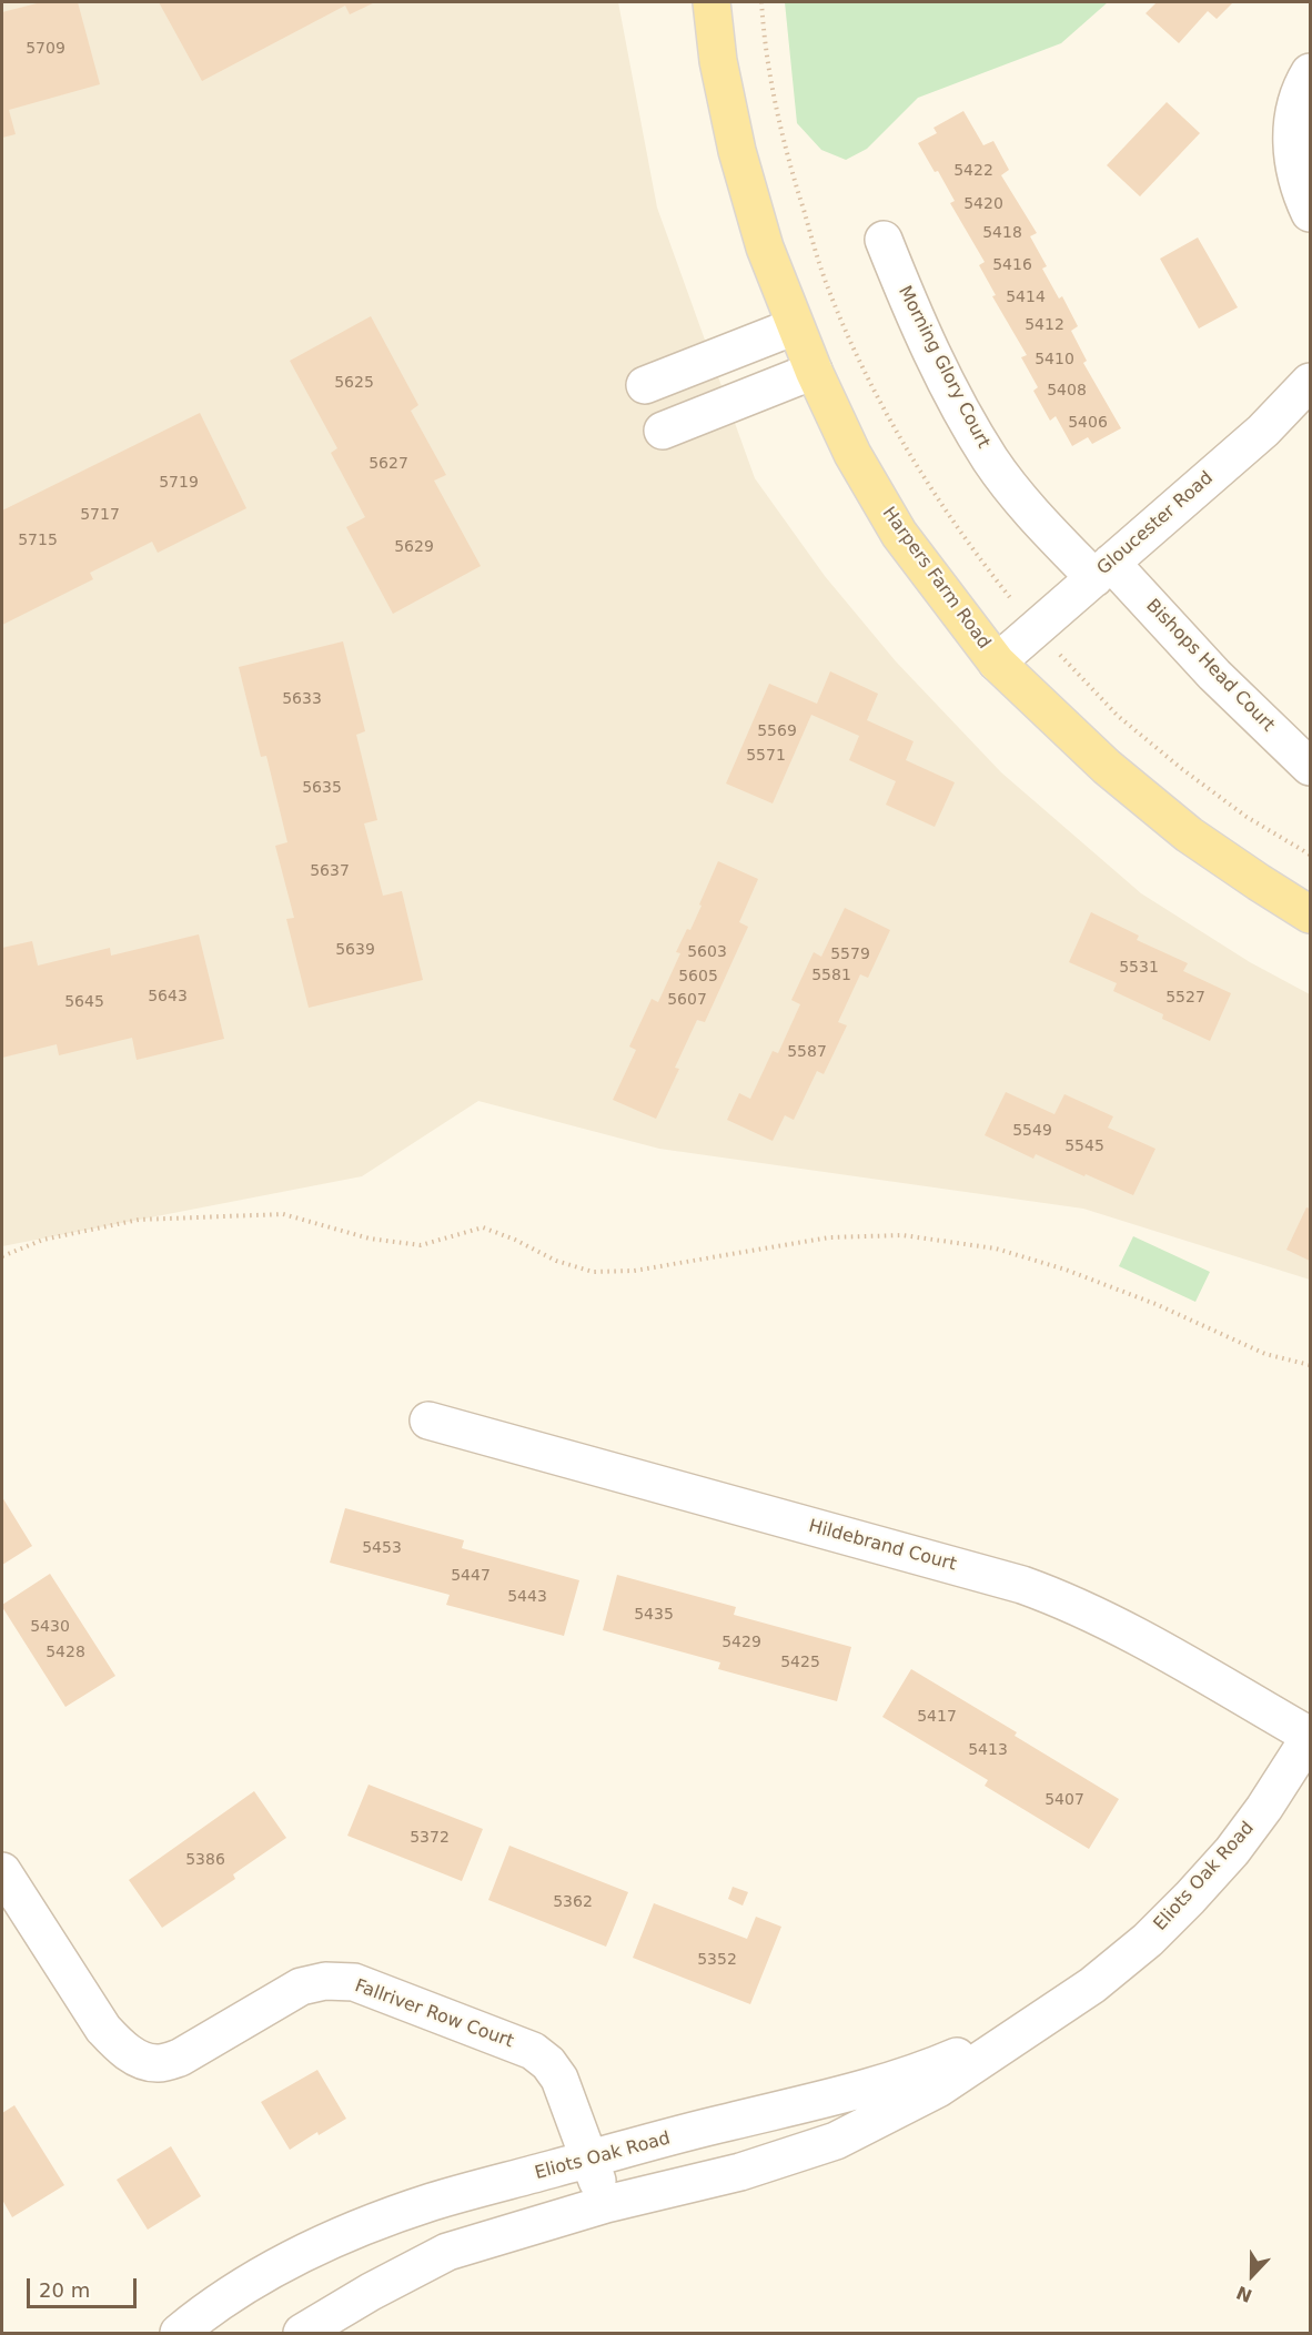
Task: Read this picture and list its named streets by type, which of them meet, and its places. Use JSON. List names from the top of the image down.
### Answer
{
  "streets": {
    "main road": ["Harpers Farm Road"],
    "street": [
      "Morning Glory Court",
      "Gloucester Road",
      "Bishops Head Court",
      "Hildebrand Court",
      "Eliots Oak Road",
      "Fallriver Row Court"
    ]
  },
  "crossings": [
    ["Morning Glory Court", "Gloucester Road"],
    ["Morning Glory Court", "Bishops Head Court"],
    ["Gloucester Road", "Harpers Farm Road"],
    ["Gloucester Road", "Bishops Head Court"],
    ["Hildebrand Court", "Eliots Oak Road"],
    ["Eliots Oak Road", "Fallriver Row Court"]
  ],
  "house_numbers": [
    "5709",
    "5422",
    "5420",
    "5418",
    "5416",
    "5414",
    "5412",
    "5410",
    "5625",
    "5408",
    "5406",
    "5627",
    "5719",
    "5717",
    "5715",
    "5629",
    "5633",
    "5569",
    "5571",
    "5635",
    "5637",
    "5639",
    "5603",
    "5579",
    "5531",
    "5581",
    "5605",
    "5643",
    "5527",
    "5607",
    "5645",
    "5587",
    "5549",
    "5545",
    "5453",
    "5447",
    "5443",
    "5435",
    "5430",
    "5429",
    "5428",
    "5425",
    "5417",
    "5413",
    "5407",
    "5372",
    "5386",
    "5362",
    "5352"
  ],
  "scale_bar": "20 m",
  "north": "bottom"
}
